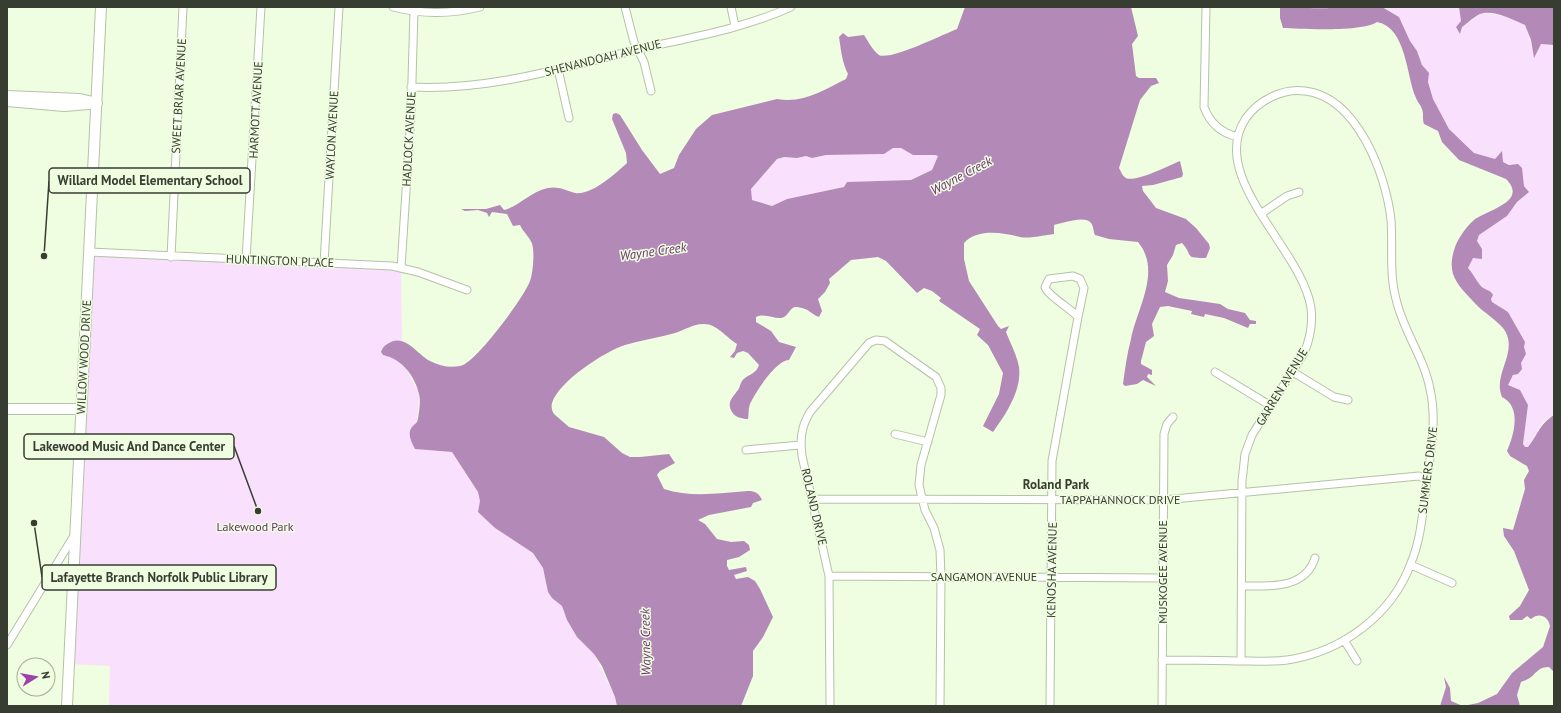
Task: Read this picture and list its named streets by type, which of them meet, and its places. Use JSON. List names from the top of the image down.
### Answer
{
  "streets": {
    "street": [
      "SHENANDOAH AVENUE",
      "SWEET BRIAR AVENUE",
      "HARMOTT AVENUE",
      "WAYLON AVENUE",
      "HADLOCK AVENUE",
      "HUNTINGTON PLACE",
      "WILLOW WOOD DRIVE",
      "GARREN AVENUE",
      "SUMMERS DRIVE",
      "TAPPAHANNOCK DRIVE",
      "ROLAND DRIVE",
      "KENOSHA AVENUE",
      "MUSKOGEE AVENUE",
      "SANGAMON AVENUE"
    ]
  },
  "crossings": [
    ["SHENANDOAH AVENUE", "HADLOCK AVENUE"],
    ["SWEET BRIAR AVENUE", "HUNTINGTON PLACE"],
    ["HARMOTT AVENUE", "HUNTINGTON PLACE"],
    ["WAYLON AVENUE", "HUNTINGTON PLACE"],
    ["HADLOCK AVENUE", "HUNTINGTON PLACE"],
    ["HUNTINGTON PLACE", "WILLOW WOOD DRIVE"],
    ["GARREN AVENUE", "SUMMERS DRIVE"],
    ["GARREN AVENUE", "TAPPAHANNOCK DRIVE"],
    ["SUMMERS DRIVE", "TAPPAHANNOCK DRIVE"],
    ["SUMMERS DRIVE", "MUSKOGEE AVENUE"],
    ["TAPPAHANNOCK DRIVE", "ROLAND DRIVE"],
    ["TAPPAHANNOCK DRIVE", "KENOSHA AVENUE"],
    ["TAPPAHANNOCK DRIVE", "MUSKOGEE AVENUE"],
    ["ROLAND DRIVE", "SANGAMON AVENUE"],
    ["KENOSHA AVENUE", "SANGAMON AVENUE"],
    ["MUSKOGEE AVENUE", "SANGAMON AVENUE"]
  ],
  "districts": ["Roland Park"],
  "water": ["Wayne Creek"],
  "parks": ["Lakewood Park"],
  "places": ["Willard Model Elementary School", "Lakewood Music And Dance Center", "Lafayette Branch Norfolk Public Library"],
  "north": "right"
}
